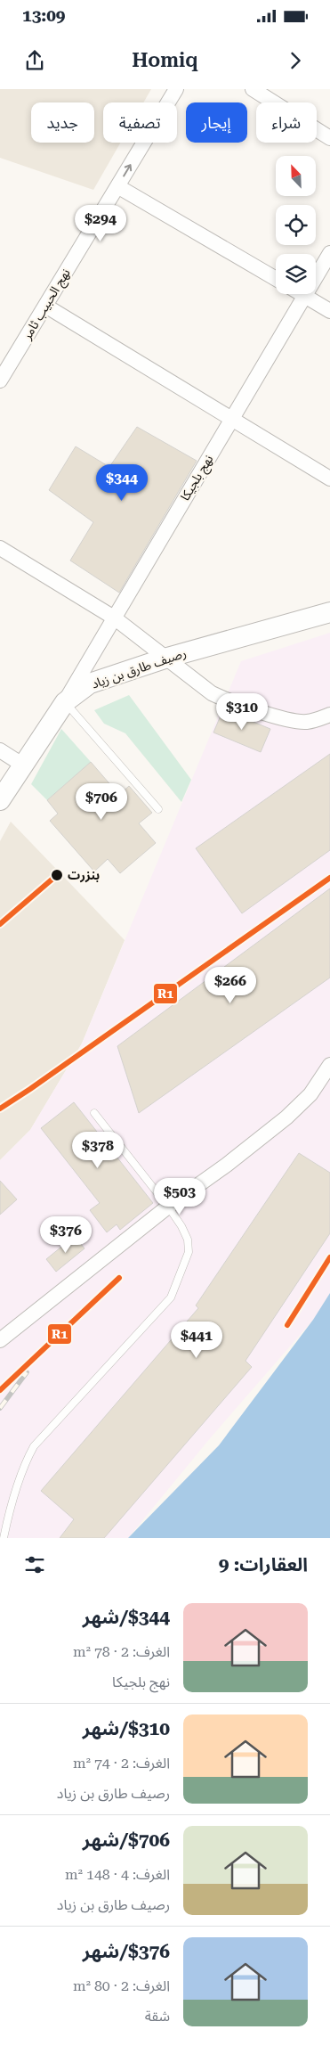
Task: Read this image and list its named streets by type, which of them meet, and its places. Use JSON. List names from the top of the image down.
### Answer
{
  "streets": {
    "main road": ["رصيف طارق بن زياد"],
    "street": ["نهج الحبيب ثامر", "نهج بلجيكا"]
  },
  "crossings": [
    ["نهج بلجيكا", "رصيف طارق بن زياد"]
  ],
  "places": ["بنزرت"],
  "lines": ["transit line R1"],
  "north": "top left",
  "page": {
    "status": "13:09",
    "header": "Homiq",
    "chip": [
      "شراء",
      "إيجار",
      "تصفية",
      "جديد"
    ],
    "price": [
      "$294",
      "$344",
      "$310",
      "$706",
      "$266",
      "$378",
      "$503",
      "$376",
      "$441"
    ],
    "heading": "العقارات: 9",
    "list": [
      {
        "name": "$344/شهر",
        "note": "الغرف: 2 · 78 m² · نهج بلجيكا"
      },
      {
        "name": "$310/شهر",
        "note": "الغرف: 2 · 74 m² · رصيف طارق بن زياد"
      },
      {
        "name": "$706/شهر",
        "note": "الغرف: 4 · 148 m² · رصيف طارق بن زياد"
      },
      {
        "name": "$376/شهر",
        "note": "الغرف: 2 · 80 m² · شقة"
      }
    ]
  }
}
